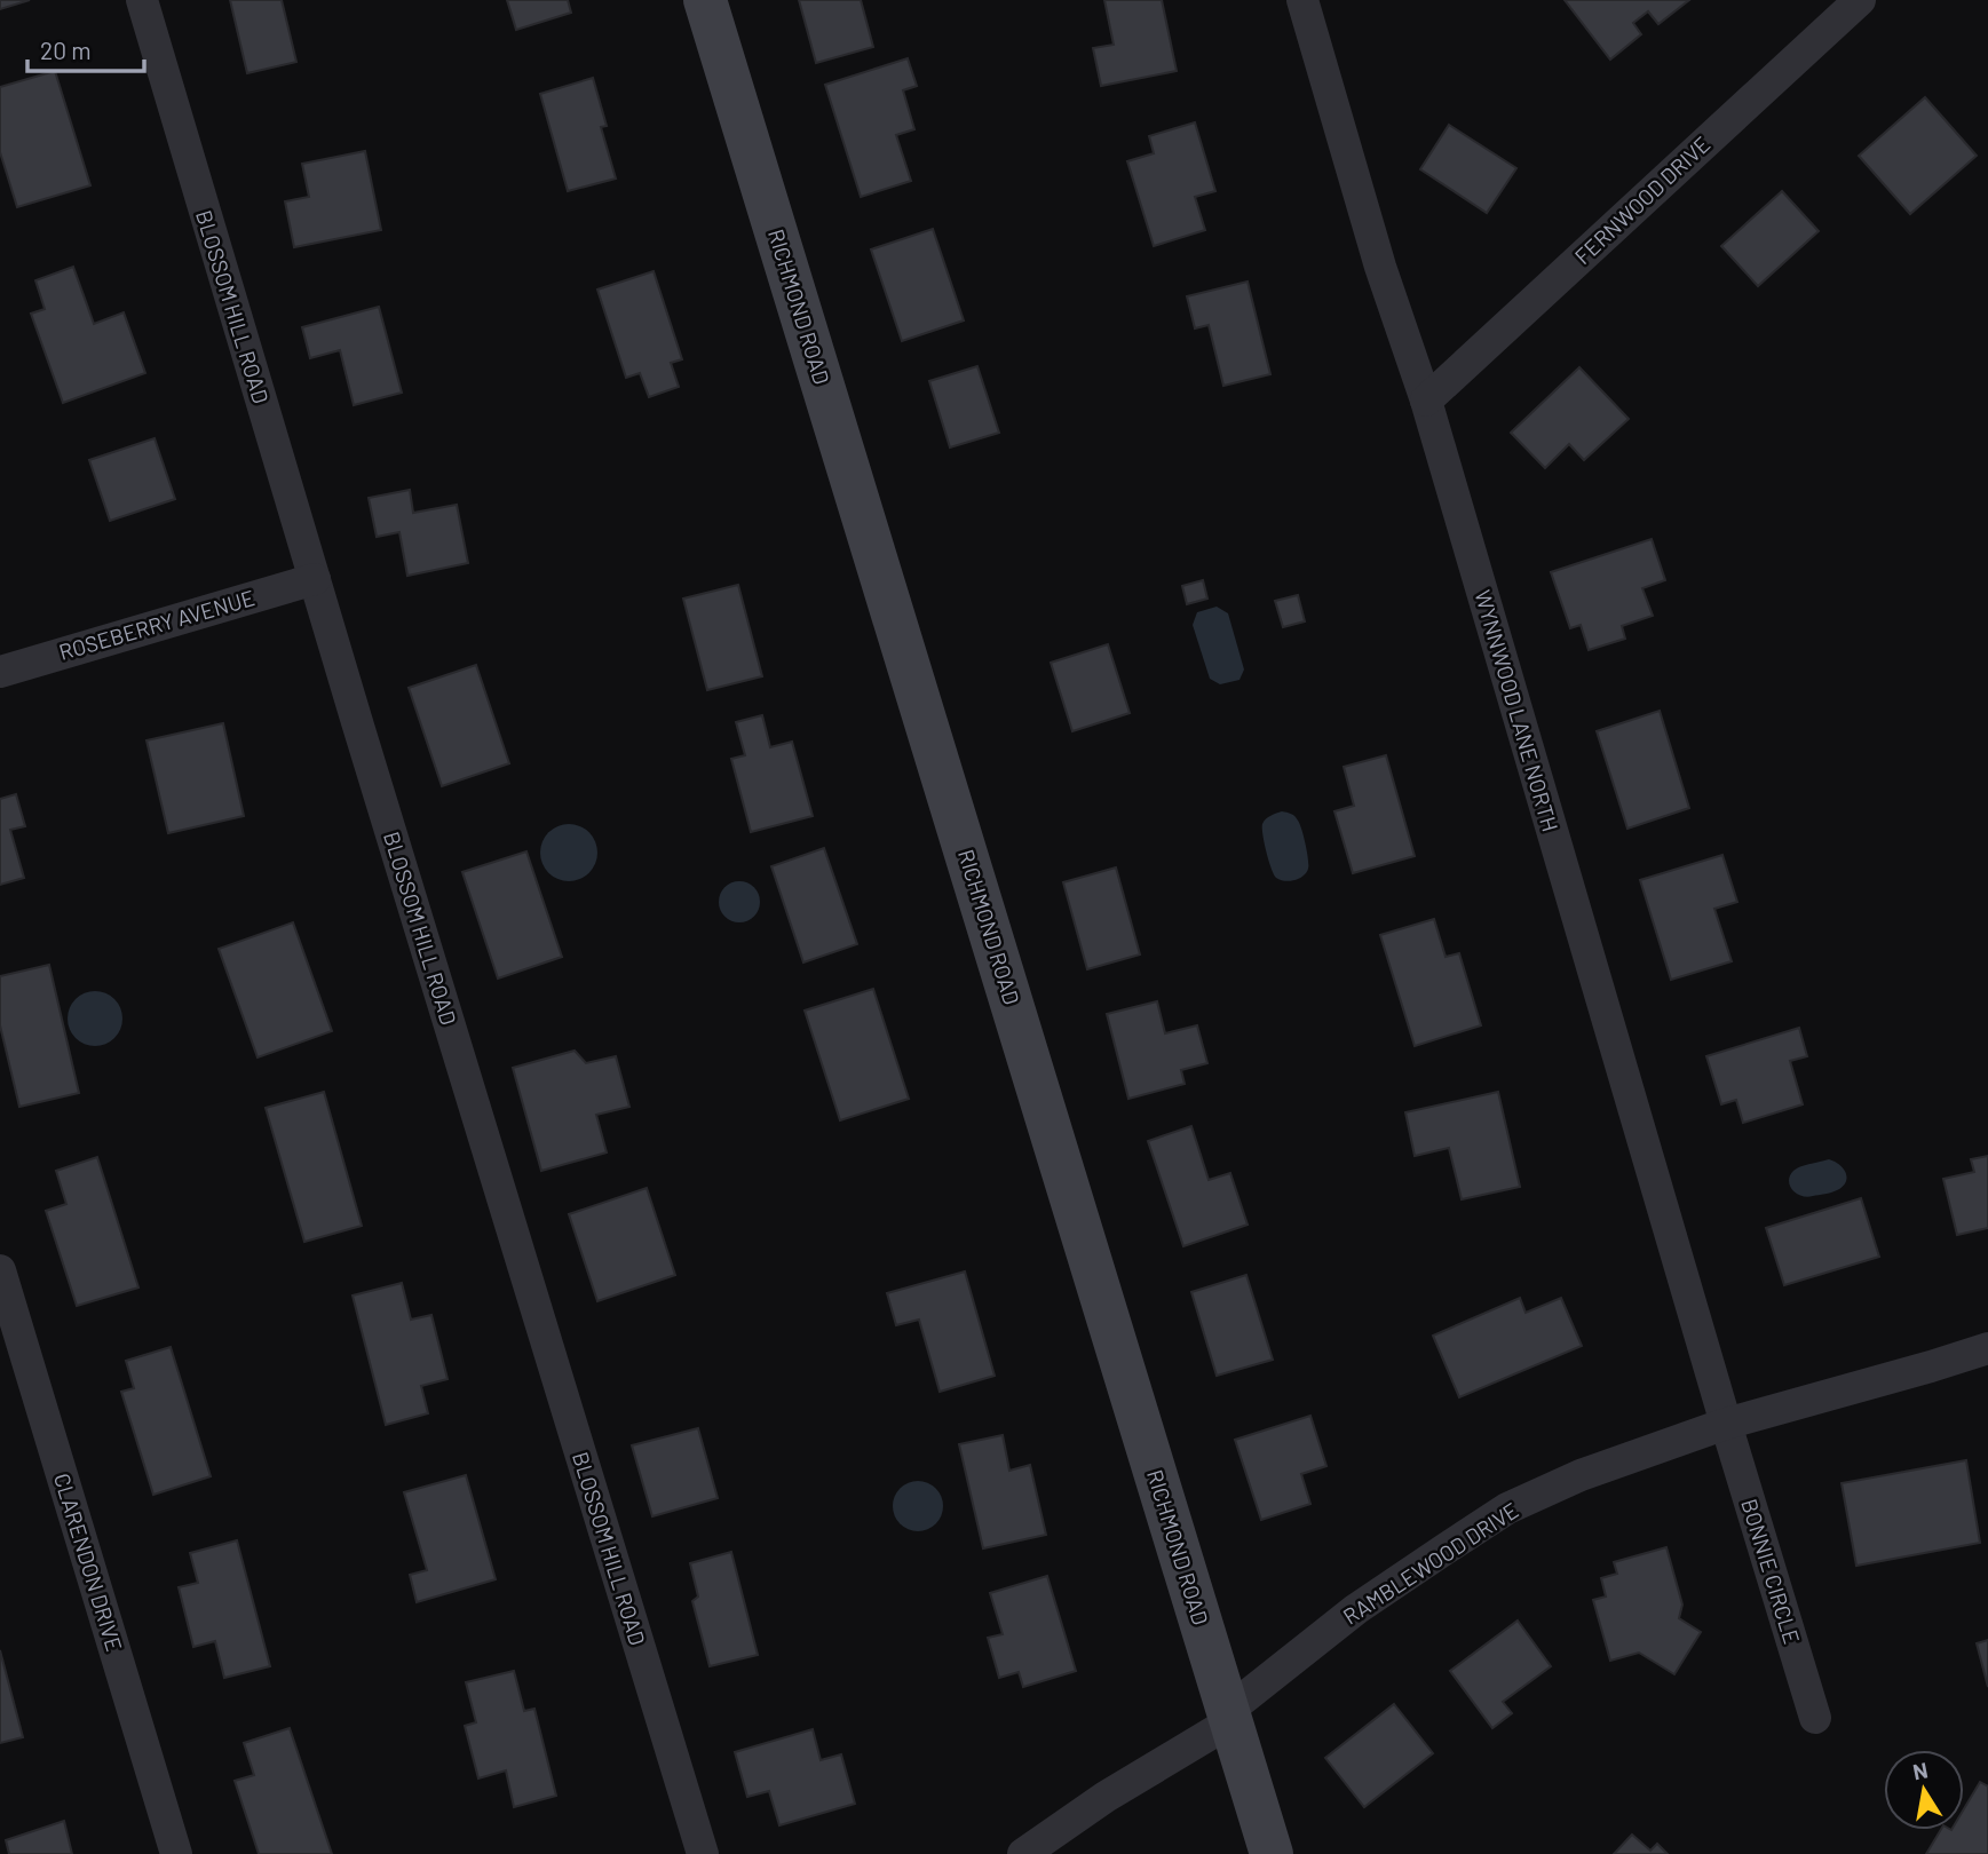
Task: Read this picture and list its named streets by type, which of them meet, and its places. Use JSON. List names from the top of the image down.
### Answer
{
  "streets": {
    "street": [
      "FERNWOOD DRIVE",
      "BLOSSOM HILL ROAD",
      "RICHMOND ROAD",
      "ROSEBERRY AVENUE",
      "WYNNWOOD LANE NORTH",
      "CLARENDON DRIVE",
      "RAMBLEWOOD DRIVE",
      "BONNIE CIRCLE"
    ]
  },
  "crossings": [
    ["FERNWOOD DRIVE", "WYNNWOOD LANE NORTH"],
    ["BLOSSOM HILL ROAD", "ROSEBERRY AVENUE"],
    ["RICHMOND ROAD", "RAMBLEWOOD DRIVE"],
    ["WYNNWOOD LANE NORTH", "RAMBLEWOOD DRIVE"],
    ["WYNNWOOD LANE NORTH", "BONNIE CIRCLE"],
    ["RAMBLEWOOD DRIVE", "BONNIE CIRCLE"]
  ],
  "scale_bar": "20 m",
  "north": "top"
}
